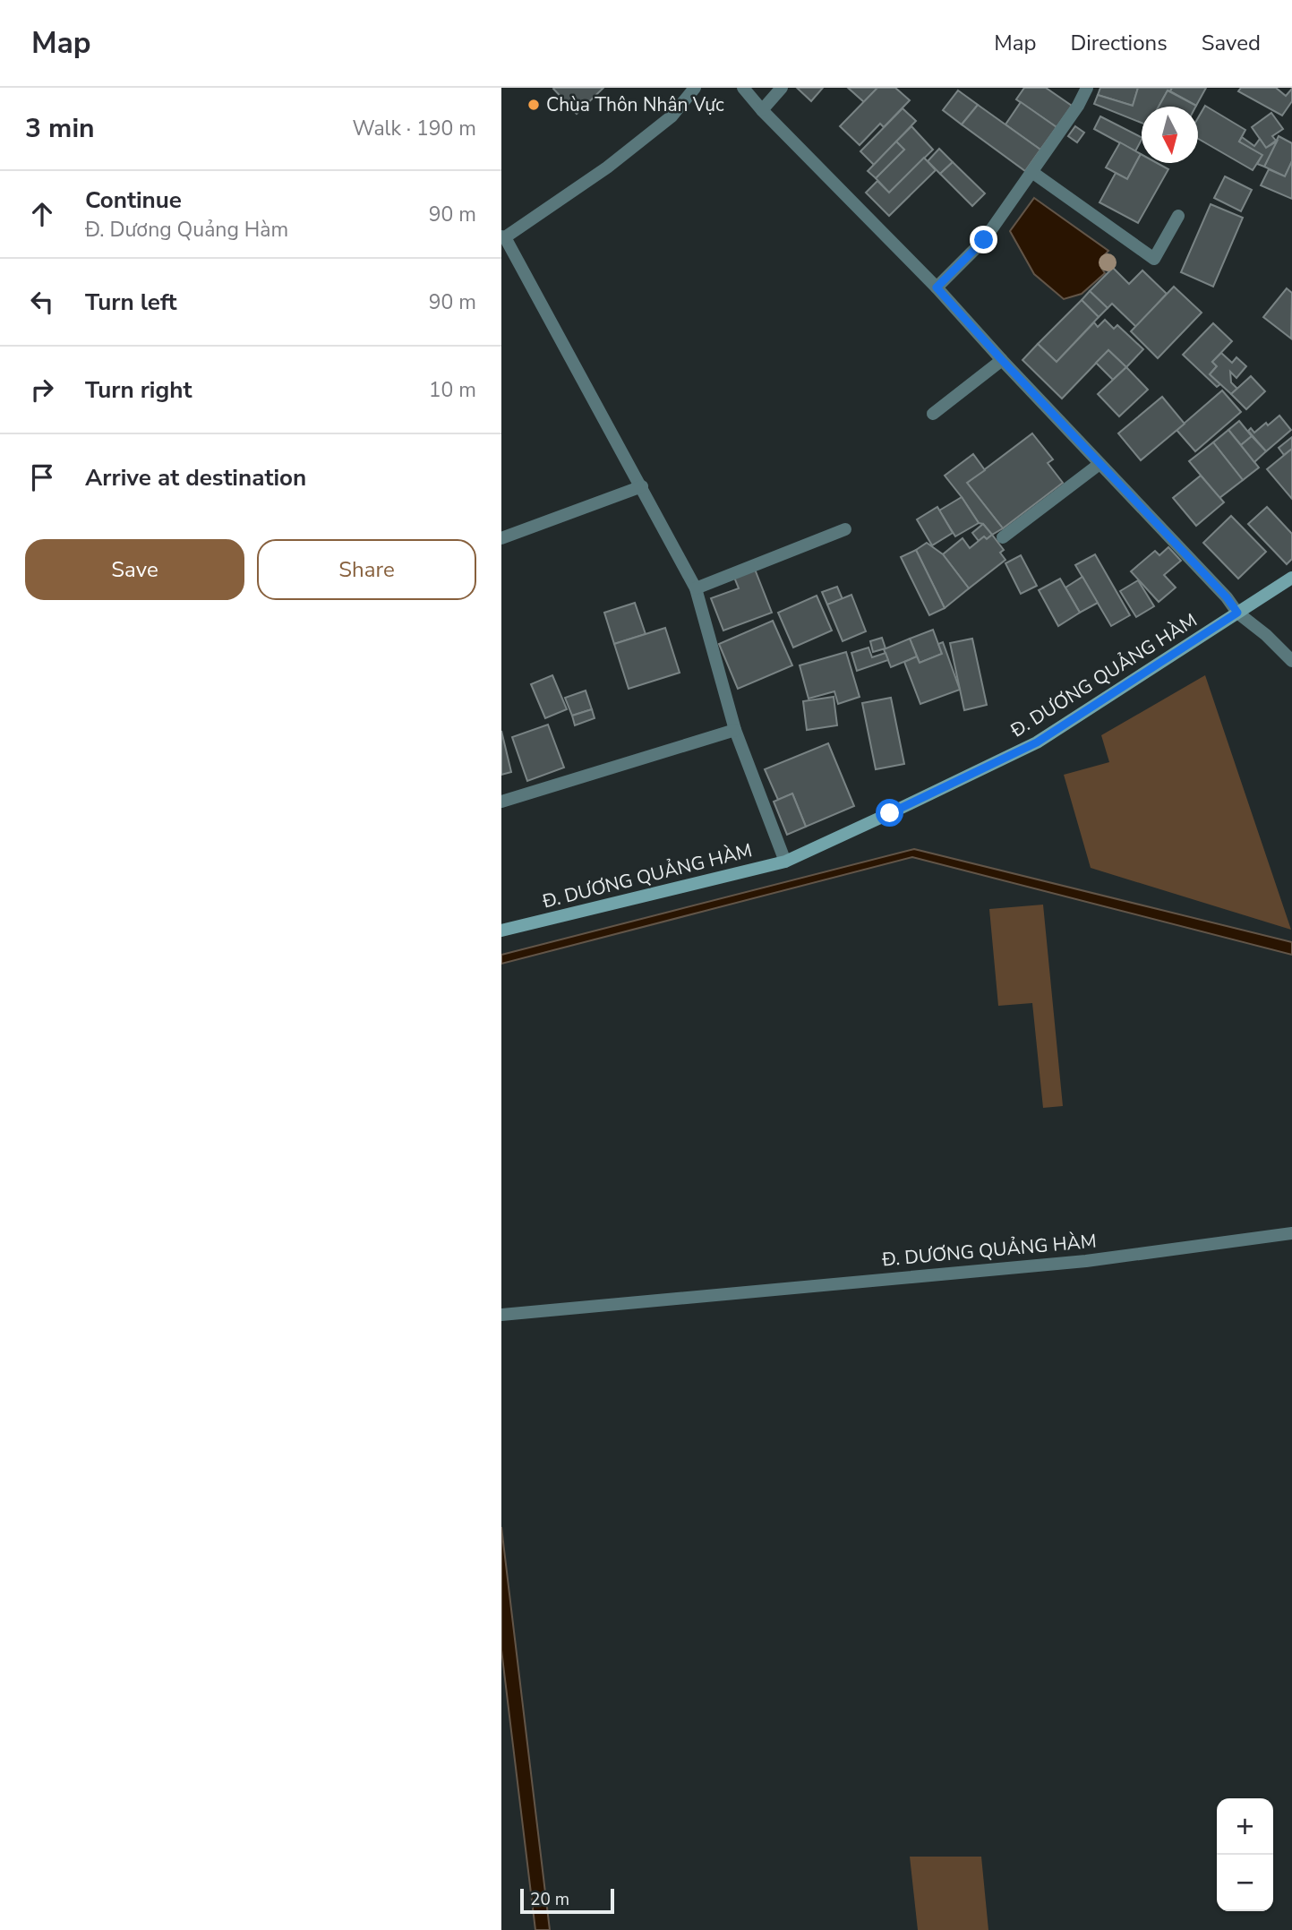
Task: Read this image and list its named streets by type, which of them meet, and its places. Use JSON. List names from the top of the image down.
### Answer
{
  "streets": {
    "main road": ["Đ. DƯƠNG QUẢNG HÀM"]
  },
  "places": ["Chùa Thôn Nhân Vực"],
  "scale_bar": "20 m",
  "north": "bottom",
  "page": {
    "header": "Map",
    "nav": ["Map", "Directions", "Saved"],
    "heading": ["3 min", "Walk · 190 m"],
    "list": [
      ["Continue", "Đ. Dương Quảng Hàm", "90 m"],
      ["Turn left", "90 m"],
      ["Turn right", "10 m"],
      "Arrive at destination"
    ],
    "buttons": ["Save", "Share"],
    "map_buttons": ["+", "−"],
    "scale": "20 m"
  }
}
